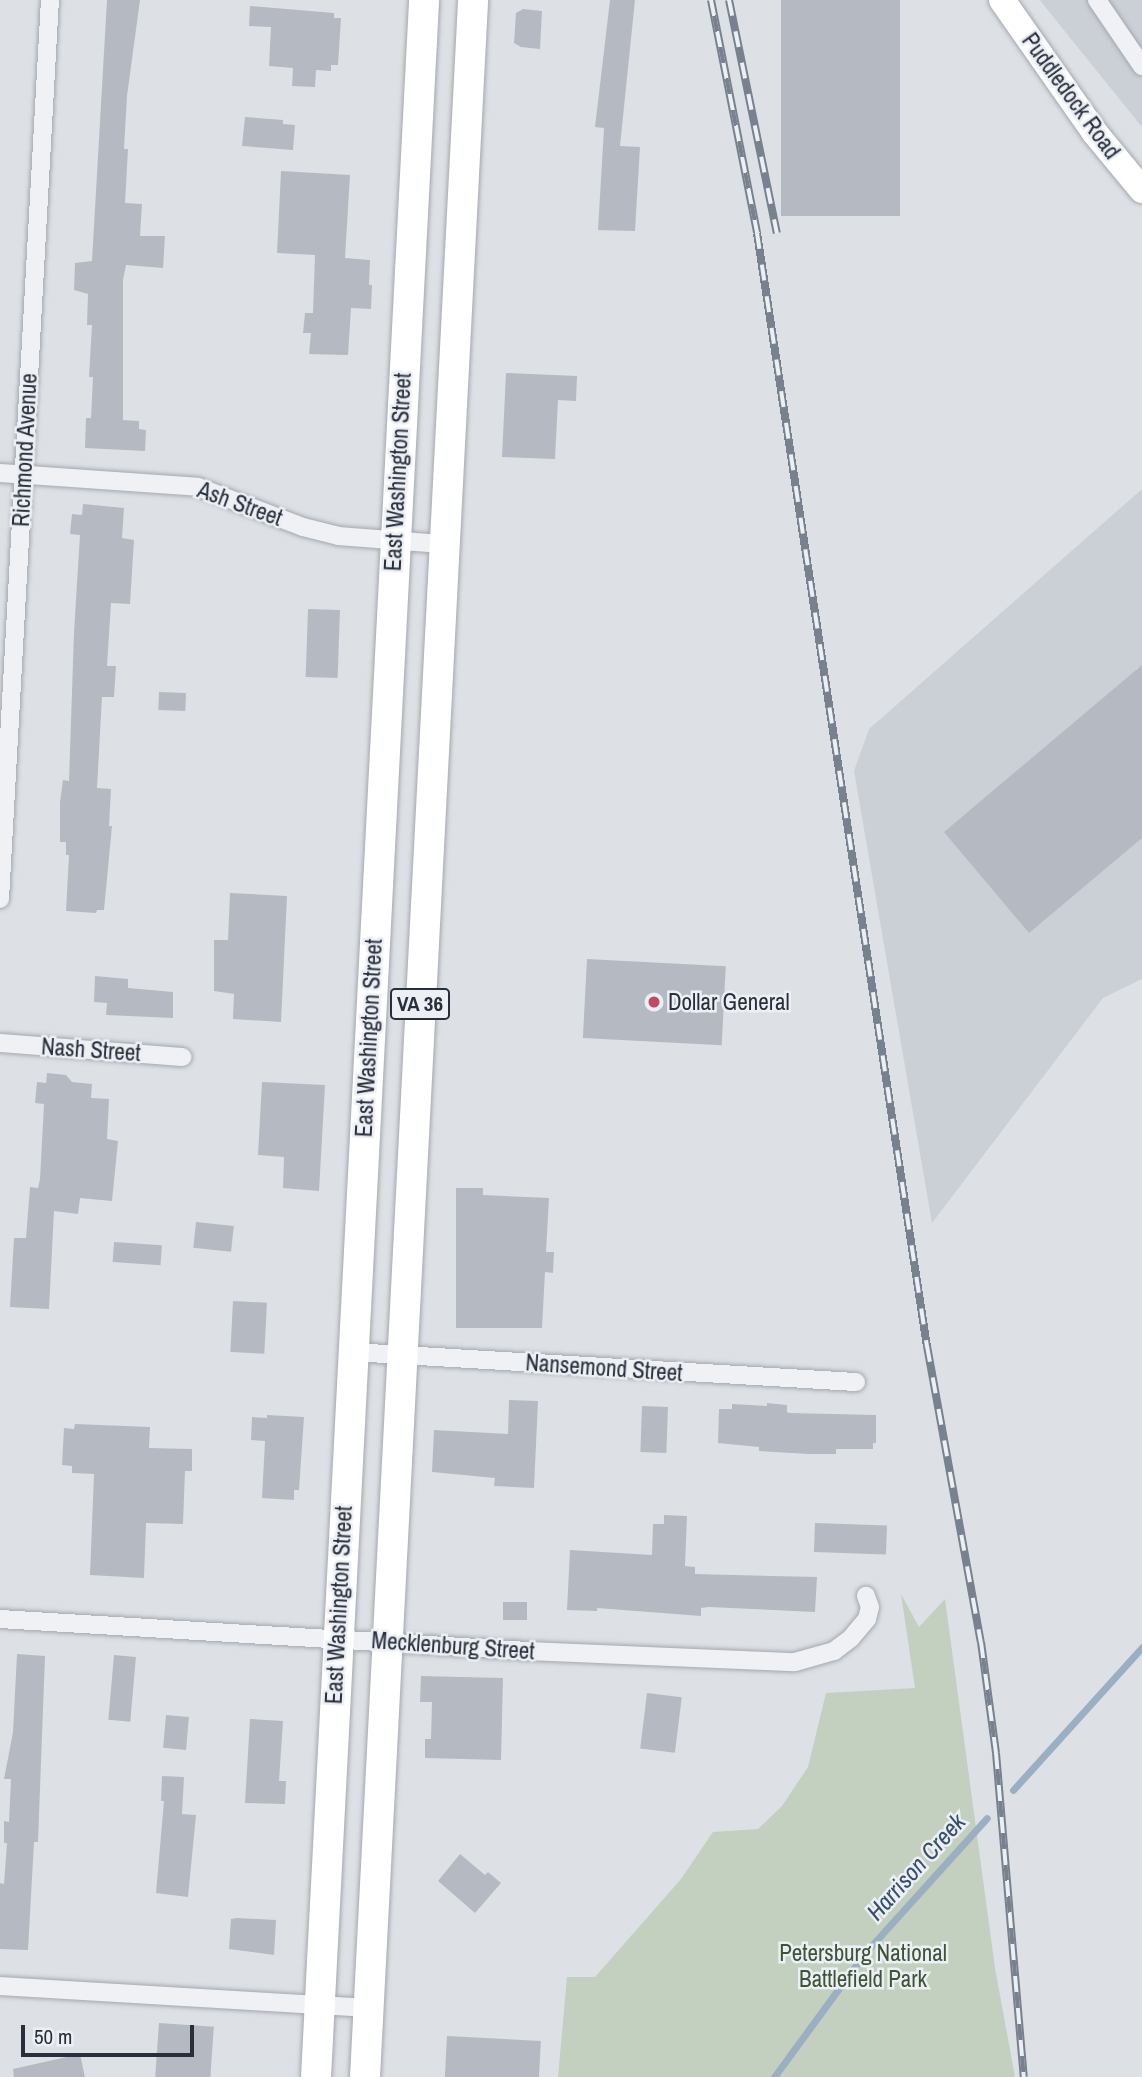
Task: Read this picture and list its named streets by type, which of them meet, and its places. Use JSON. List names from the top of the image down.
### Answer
{
  "streets": {
    "highway": ["East Washington Street", "VA 36"],
    "main road": ["Puddledock Road"],
    "street": [
      "Richmond Avenue",
      "Ash Street",
      "Nash Street",
      "Nansemond Street",
      "Mecklenburg Street"
    ]
  },
  "crossings": [
    ["Richmond Avenue", "Ash Street"],
    ["East Washington Street", "Ash Street"],
    ["East Washington Street", "Nansemond Street"],
    ["East Washington Street", "Mecklenburg Street"],
    ["Ash Street", "VA 36"],
    ["VA 36", "Nansemond Street"],
    ["VA 36", "Mecklenburg Street"]
  ],
  "water": ["Harrison Creek"],
  "parks": ["Petersburg National Battlefield Park"],
  "places": ["Dollar General"],
  "scale_bar": "50 m"
}
